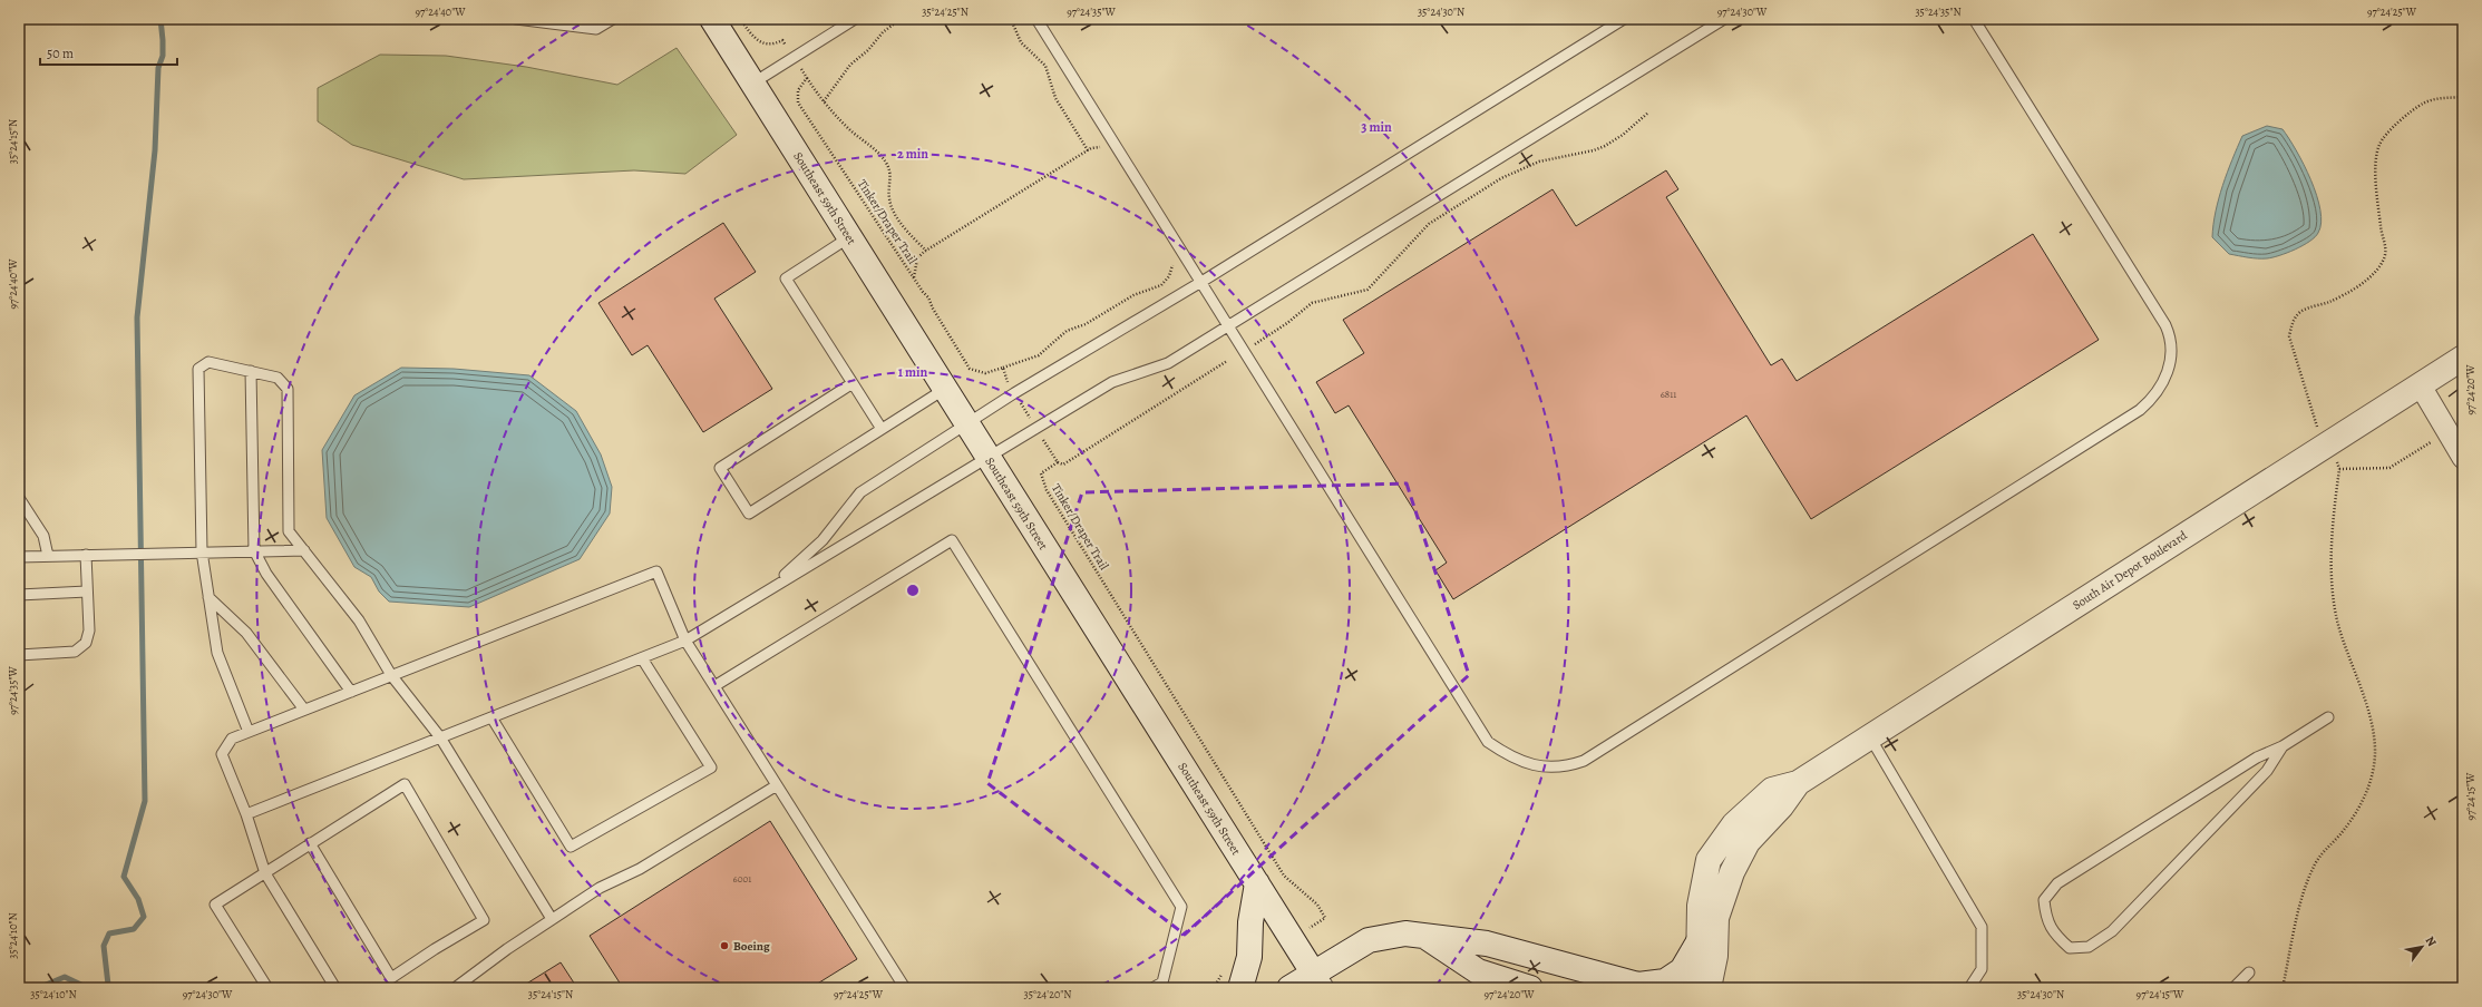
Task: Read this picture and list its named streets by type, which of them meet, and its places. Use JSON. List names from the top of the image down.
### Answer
{
  "streets": {
    "main road": ["Southeast 59th Street", "South Air Depot Boulevard"],
    "path": ["Tinker/Draper Trail"]
  },
  "crossings": [
    ["Southeast 59th Street", "Tinker/Draper Trail"]
  ],
  "places": ["Boeing"],
  "house_numbers": ["6811", "6001"],
  "scale_bar": "50 m",
  "north": "top right",
  "coordinates": [
    "97°24'40\"W",
    "35°24'25\"N",
    "97°24'35\"W",
    "35°24'30\"N",
    "97°24'30\"W",
    "35°24'35\"N",
    "97°24'25\"W",
    "35°24'15\"N",
    "97°24'20\"W",
    "97°24'15\"W",
    "35°24'10\"N",
    "35°24'20\"N"
  ],
  "rings": ["3 min", "2 min", "1 min"]
}
